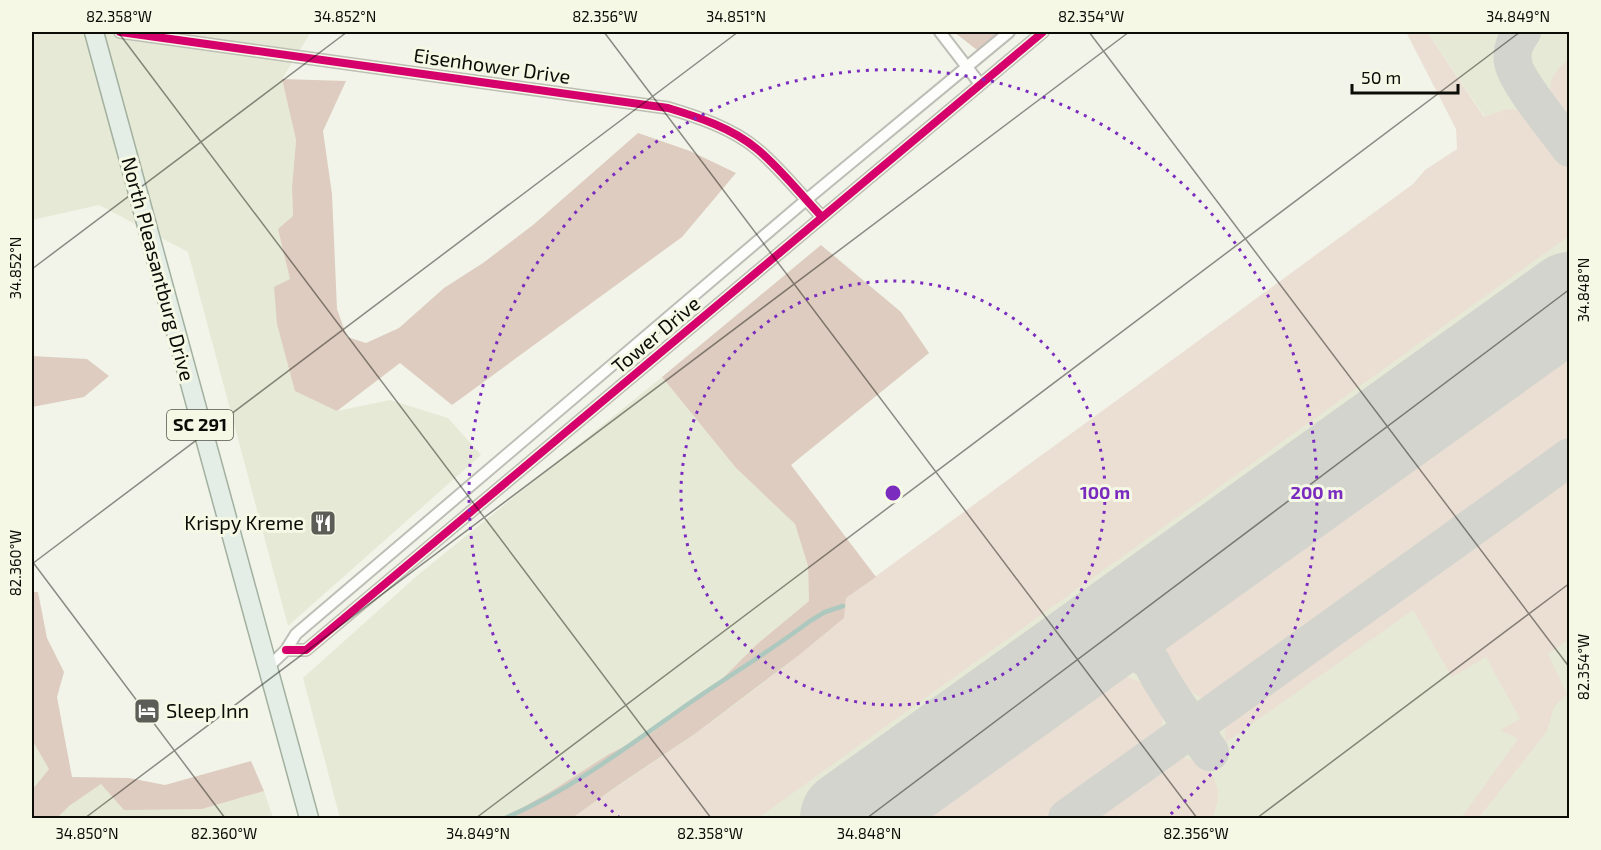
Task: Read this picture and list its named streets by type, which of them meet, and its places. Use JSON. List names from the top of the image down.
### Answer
{
  "streets": {
    "main road": ["North Pleasantburg Drive", "SC 291"],
    "street": ["Eisenhower Drive", "Tower Drive"]
  },
  "crossings": [
    ["Eisenhower Drive", "Tower Drive"],
    ["North Pleasantburg Drive", "Tower Drive"]
  ],
  "places": {
    "restaurant": ["Krispy Kreme"],
    "hotel": ["Sleep Inn"]
  },
  "scale_bar": "50 m",
  "coordinates": [
    "82.358°W",
    "34.852°N",
    "82.356°W",
    "34.851°N",
    "82.354°W",
    "34.849°N",
    "34.848°N",
    "82.360°W",
    "34.850°N"
  ],
  "rings": ["100 m", "200 m"]
}
